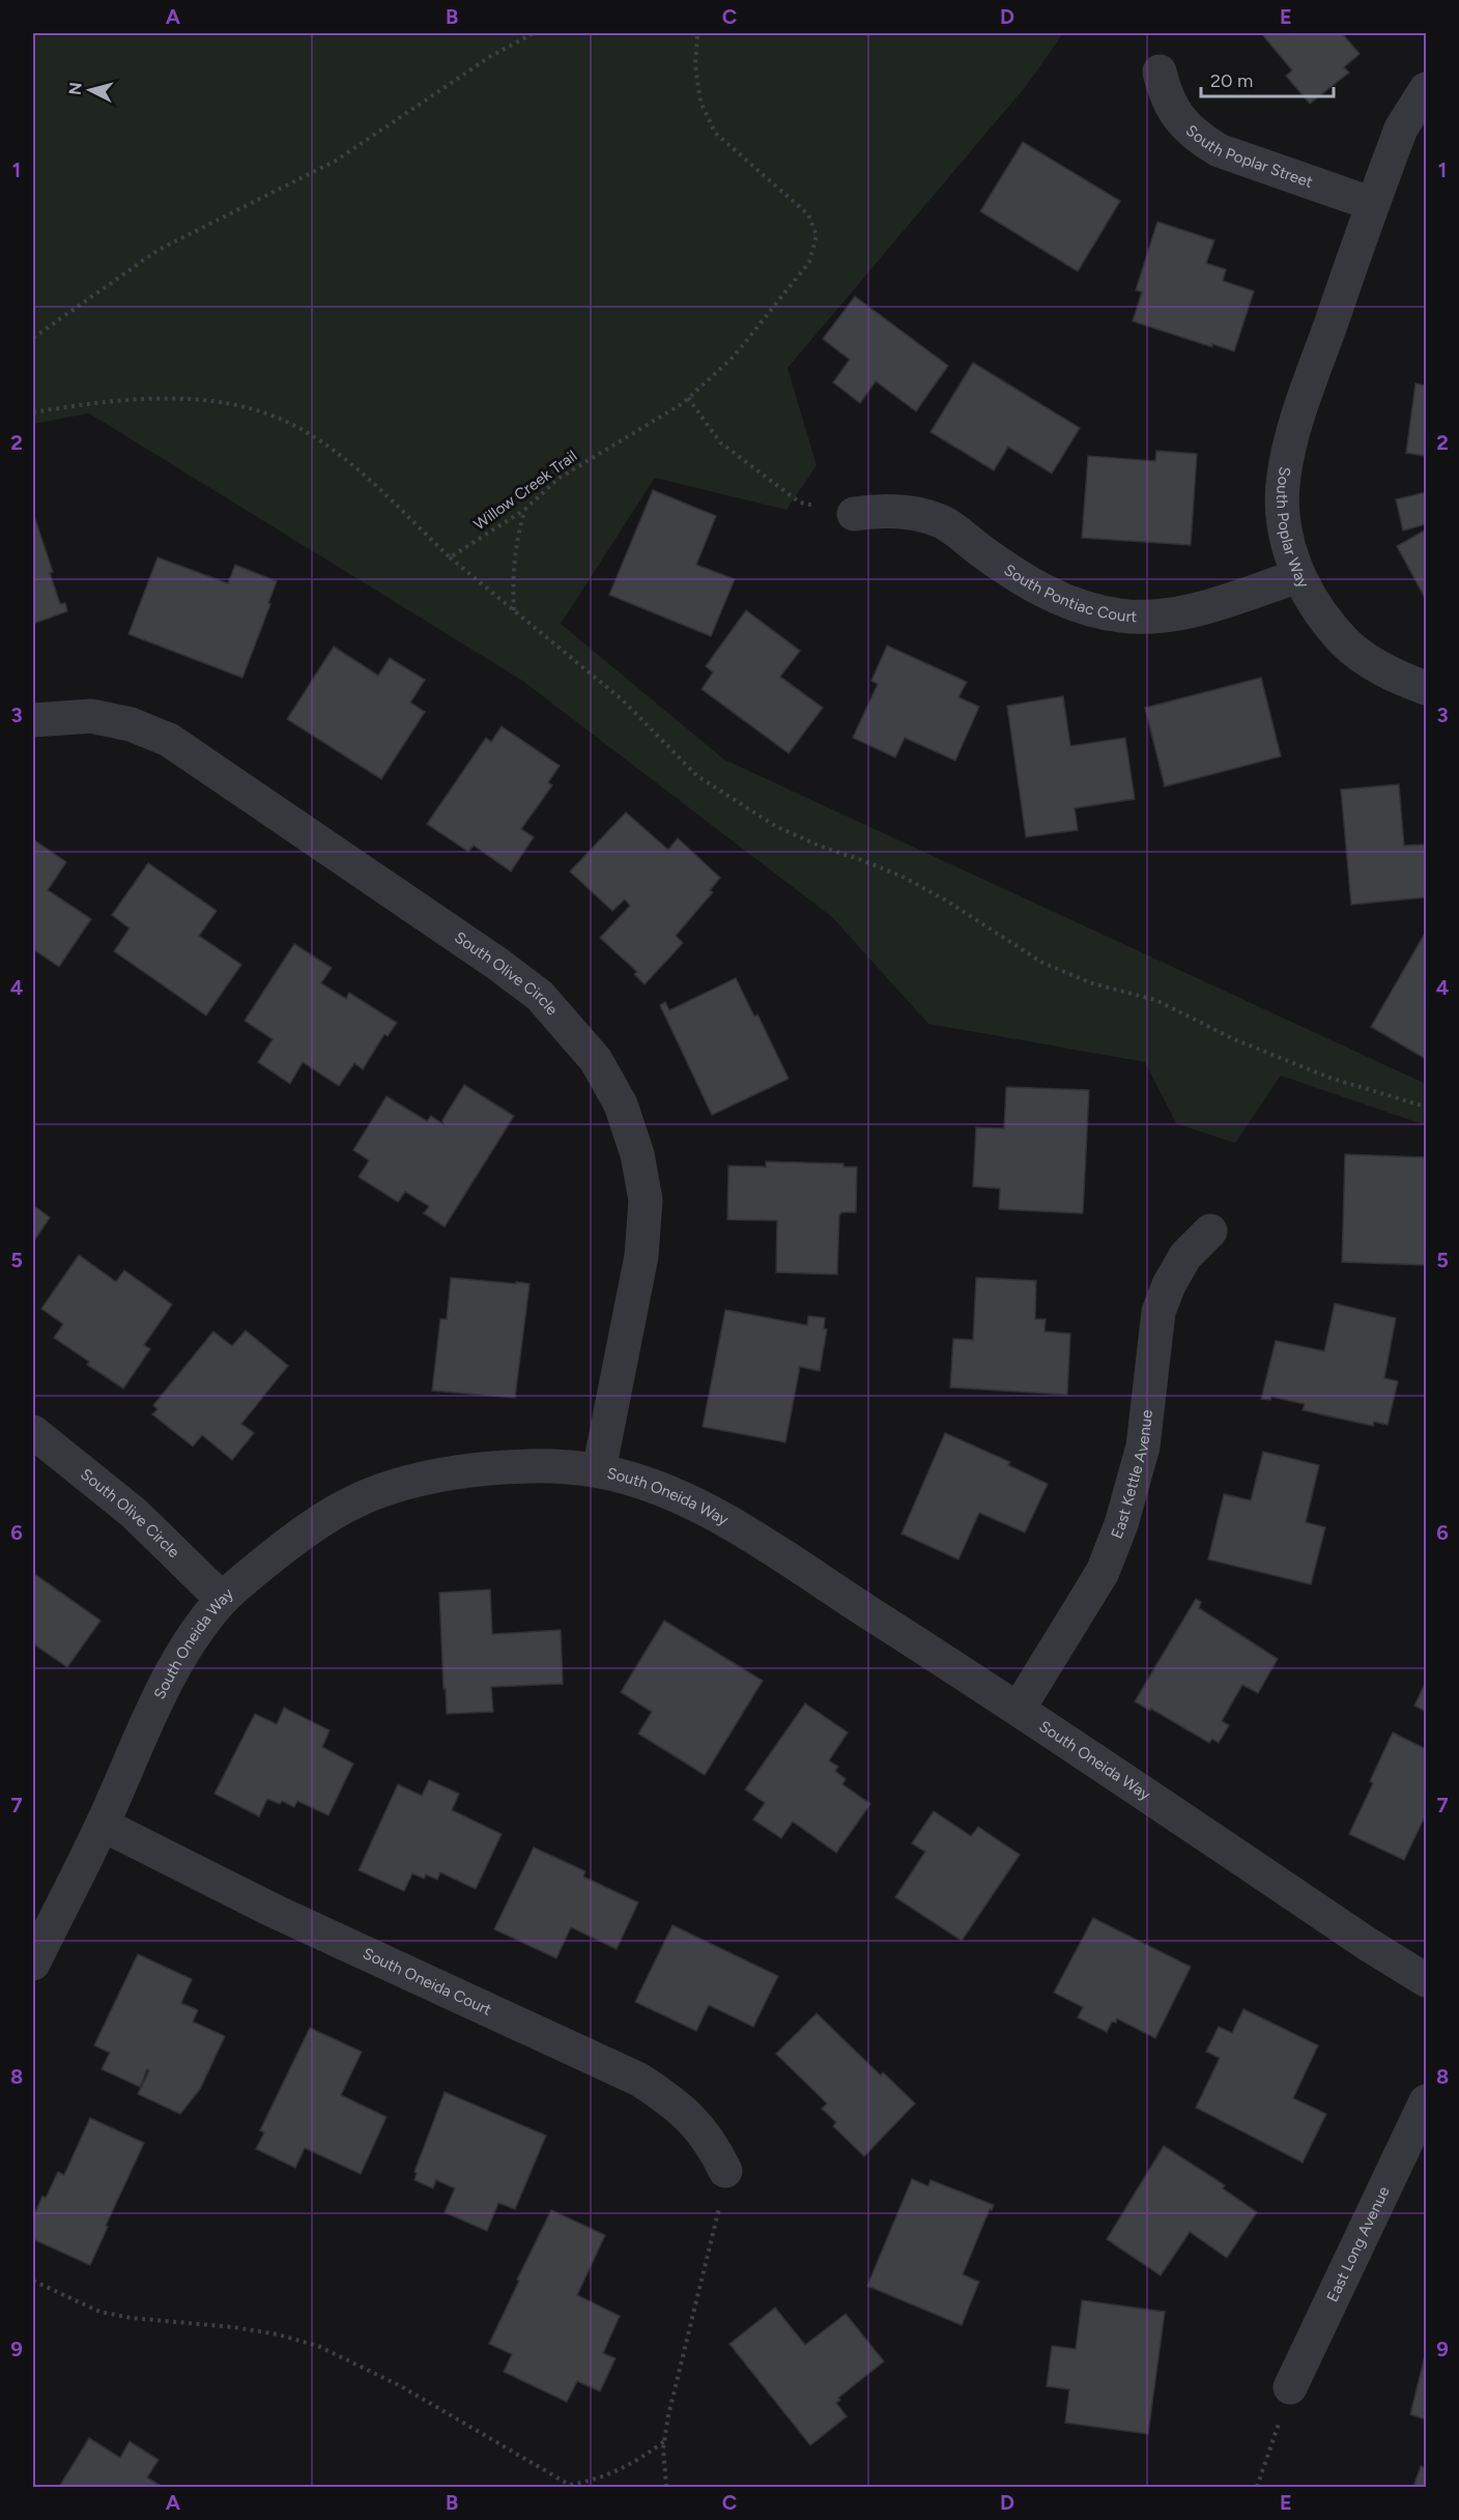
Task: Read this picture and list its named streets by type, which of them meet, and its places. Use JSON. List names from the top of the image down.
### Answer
{
  "streets": {
    "street": [
      "South Poplar Street",
      "South Poplar Way",
      "South Pontiac Court",
      "South Olive Circle",
      "East Kettle Avenue",
      "South Oneida Way",
      "South Oneida Court",
      "East Long Avenue"
    ],
    "path": ["Willow Creek Trail"]
  },
  "crossings": [
    ["South Poplar Street", "South Poplar Way"],
    ["South Poplar Way", "South Pontiac Court"],
    ["South Olive Circle", "South Oneida Way"],
    ["East Kettle Avenue", "South Oneida Way"],
    ["South Oneida Way", "South Oneida Court"]
  ],
  "scale_bar": "20 m",
  "north": "left",
  "grid": {
    "columns": [
      "A",
      "B",
      "C",
      "D",
      "E"
    ],
    "rows": [
      "1",
      "2",
      "3",
      "4",
      "5",
      "6",
      "7",
      "8",
      "9"
    ]
  }
}
